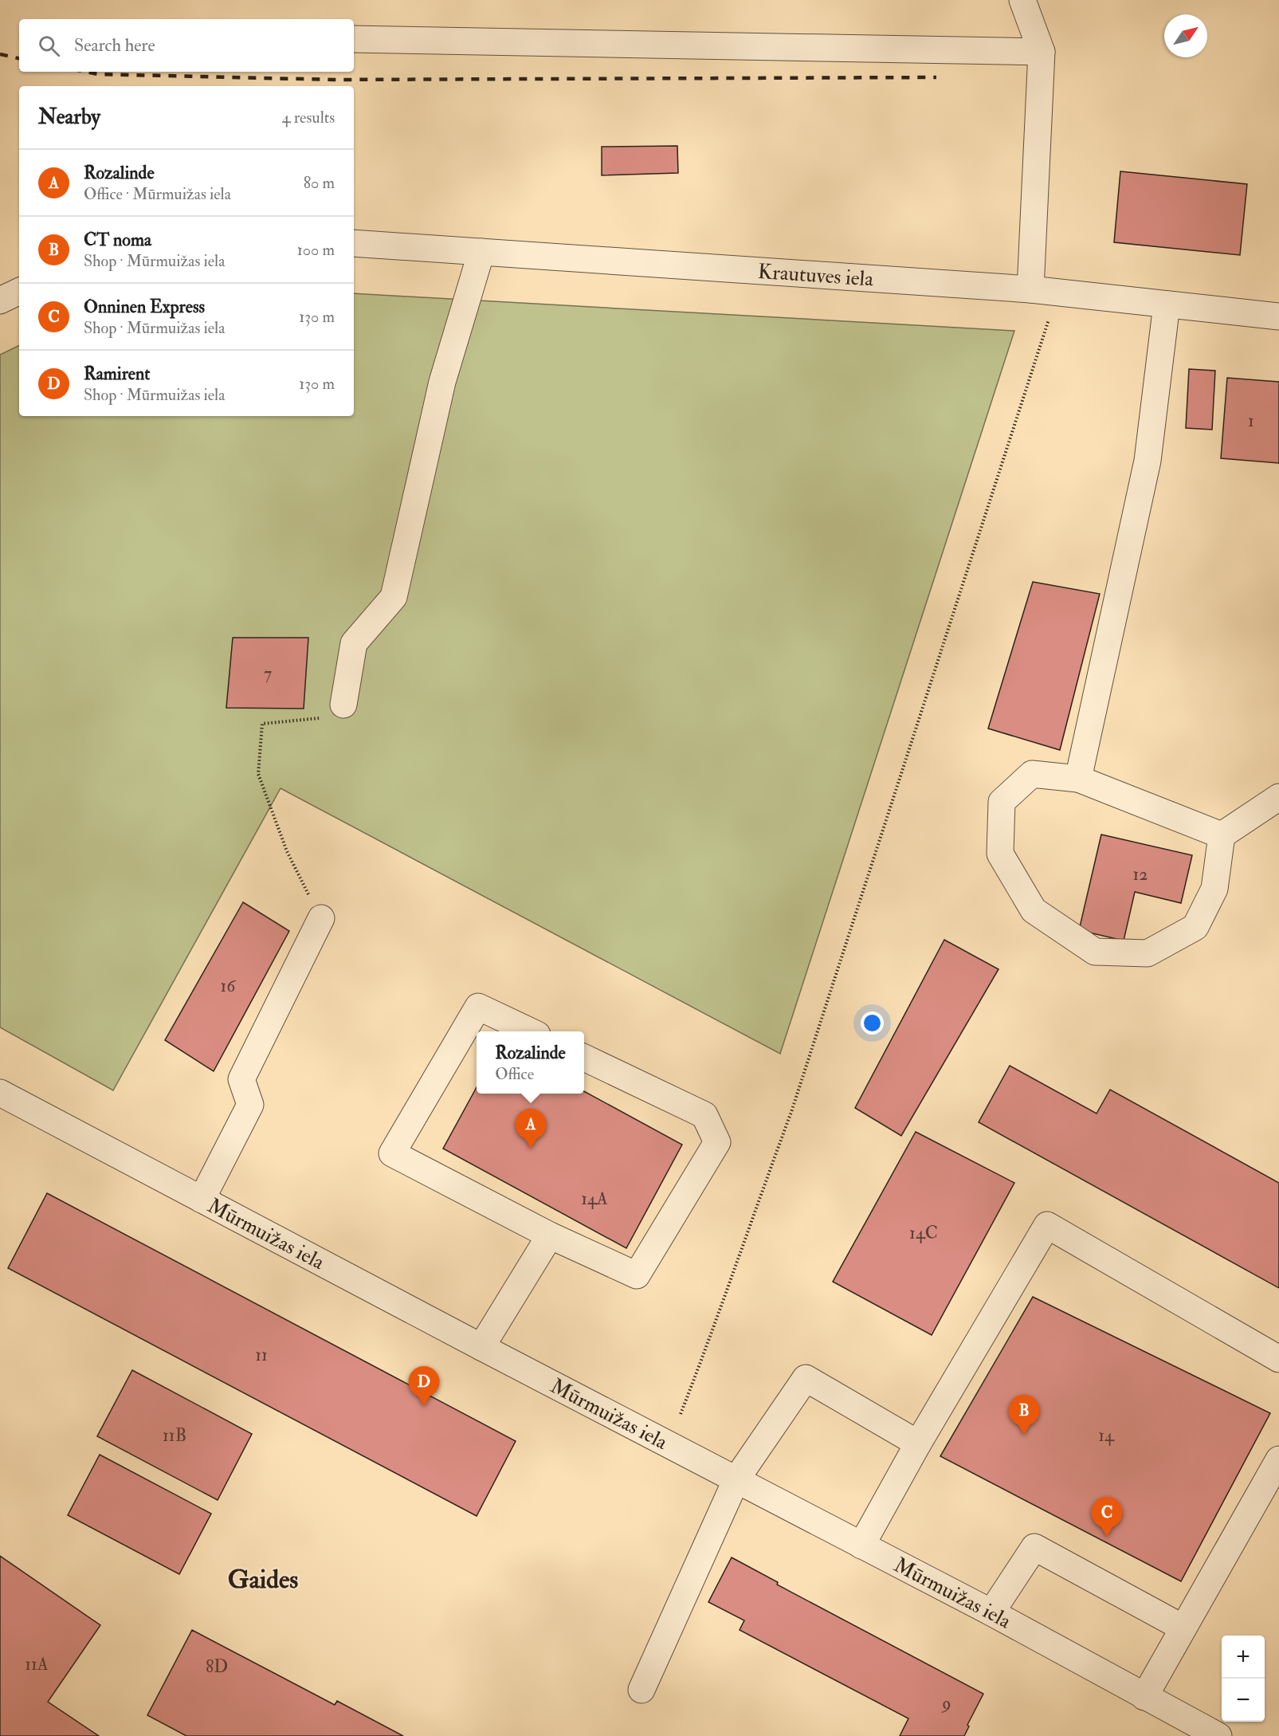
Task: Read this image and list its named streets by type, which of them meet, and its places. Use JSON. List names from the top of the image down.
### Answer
{
  "streets": {
    "street": ["Krautuves iela", "Mūrmuižas iela"]
  },
  "districts": ["Gaides"],
  "house_numbers": [
    "1",
    "7",
    "12",
    "16",
    "14A",
    "14C",
    "11",
    "11B",
    "14",
    "11A",
    "8D",
    "9"
  ],
  "north": "top right",
  "page": {
    "search": "Search here",
    "heading": ["Nearby", "4 results"],
    "list": [
      {
        "mark": "A",
        "name": "Rozalinde",
        "note": "Office · Mūrmuižas iela",
        "value": "80 m"
      },
      {
        "mark": "B",
        "name": "CT noma",
        "note": "Shop · Mūrmuižas iela",
        "value": "100 m"
      },
      {
        "mark": "C",
        "name": "Onninen Express",
        "note": "Shop · Mūrmuižas iela",
        "value": "130 m"
      },
      {
        "mark": "D",
        "name": "Ramirent",
        "note": "Shop · Mūrmuižas iela",
        "value": "130 m"
      }
    ],
    "popup": ["Rozalinde", "Office"],
    "pins": [
      "A",
      "D",
      "B",
      "C"
    ],
    "map_buttons": ["+", "−"]
  }
}
